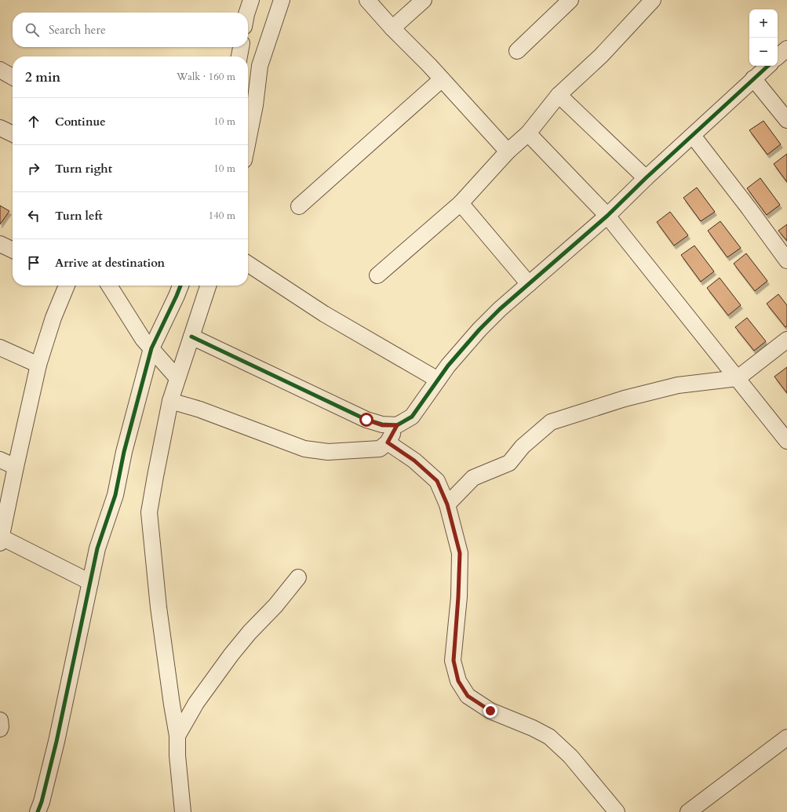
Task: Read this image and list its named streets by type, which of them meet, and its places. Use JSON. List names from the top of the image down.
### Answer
{
  "page": {
    "map_buttons": ["+", "−"],
    "search": "Search here",
    "heading": ["2 min", "Walk · 160 m"],
    "list": [
      ["Continue", "10 m"],
      ["Turn right", "10 m"],
      ["Turn left", "140 m"],
      "Arrive at destination"
    ]
  }
}
